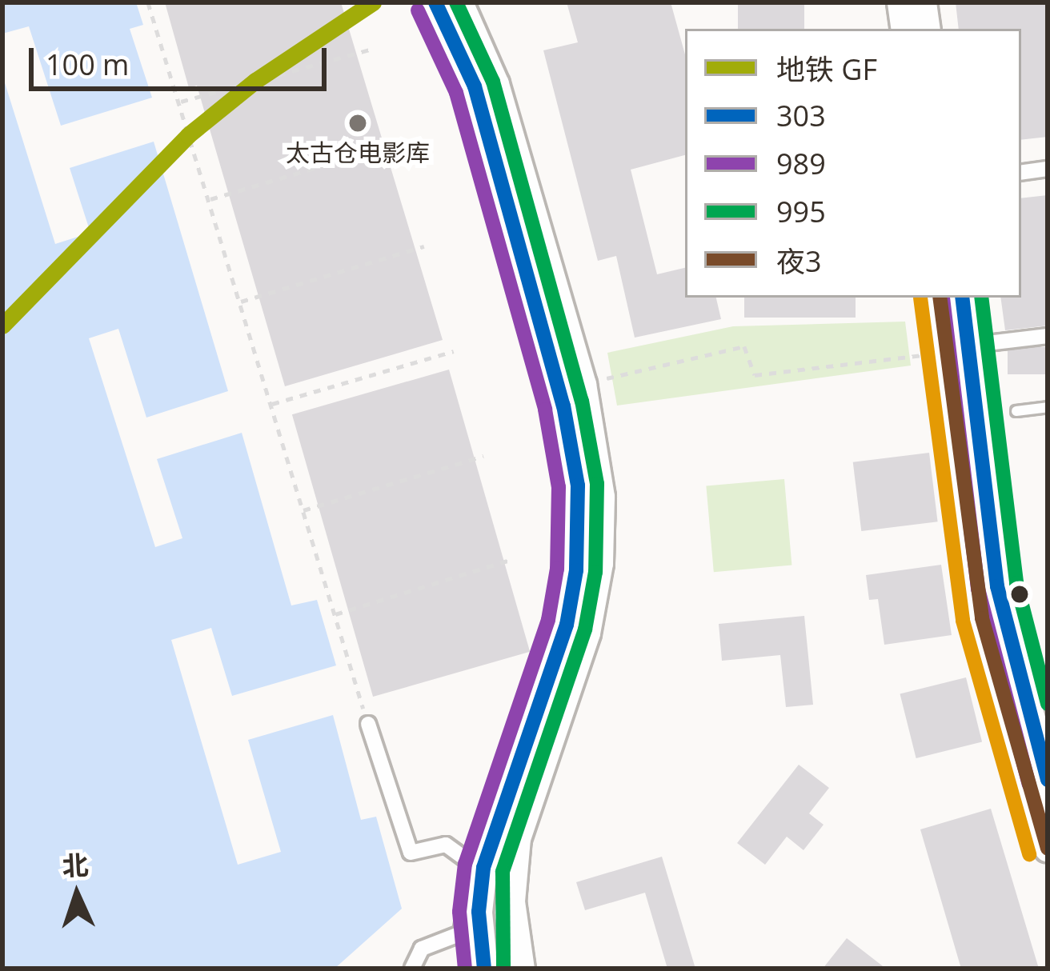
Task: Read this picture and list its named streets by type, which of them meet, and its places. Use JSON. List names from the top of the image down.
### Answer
{
  "places": ["太古仓电影库"],
  "lines": [
    "metro line GF",
    "transit line 303",
    "transit line 995",
    "transit line 989",
    "transit line 夜3"
  ],
  "legend": [
    "地铁 GF",
    "303",
    "989",
    "995",
    "夜3"
  ],
  "scale_bar": "100 m",
  "north": "top"
}
